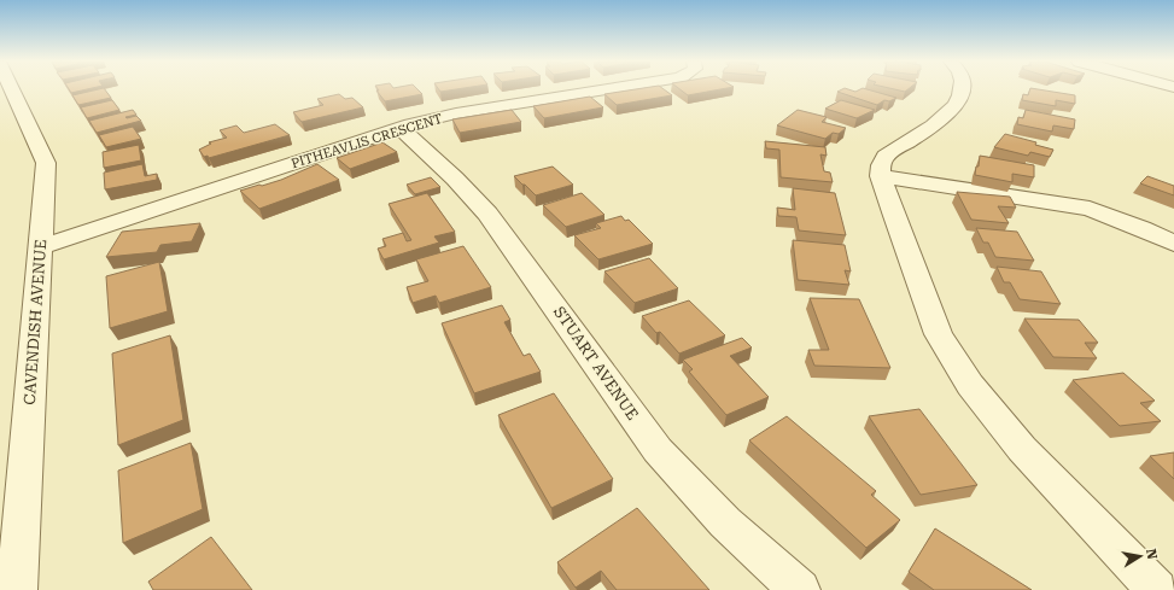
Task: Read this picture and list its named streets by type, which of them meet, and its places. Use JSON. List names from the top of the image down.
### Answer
{
  "streets": {
    "street": ["PITHEAVLIS CRESCENT", "CAVENDISH AVENUE", "STUART AVENUE"]
  },
  "crossings": [
    ["PITHEAVLIS CRESCENT", "CAVENDISH AVENUE"],
    ["PITHEAVLIS CRESCENT", "STUART AVENUE"]
  ],
  "north": "right"
}
